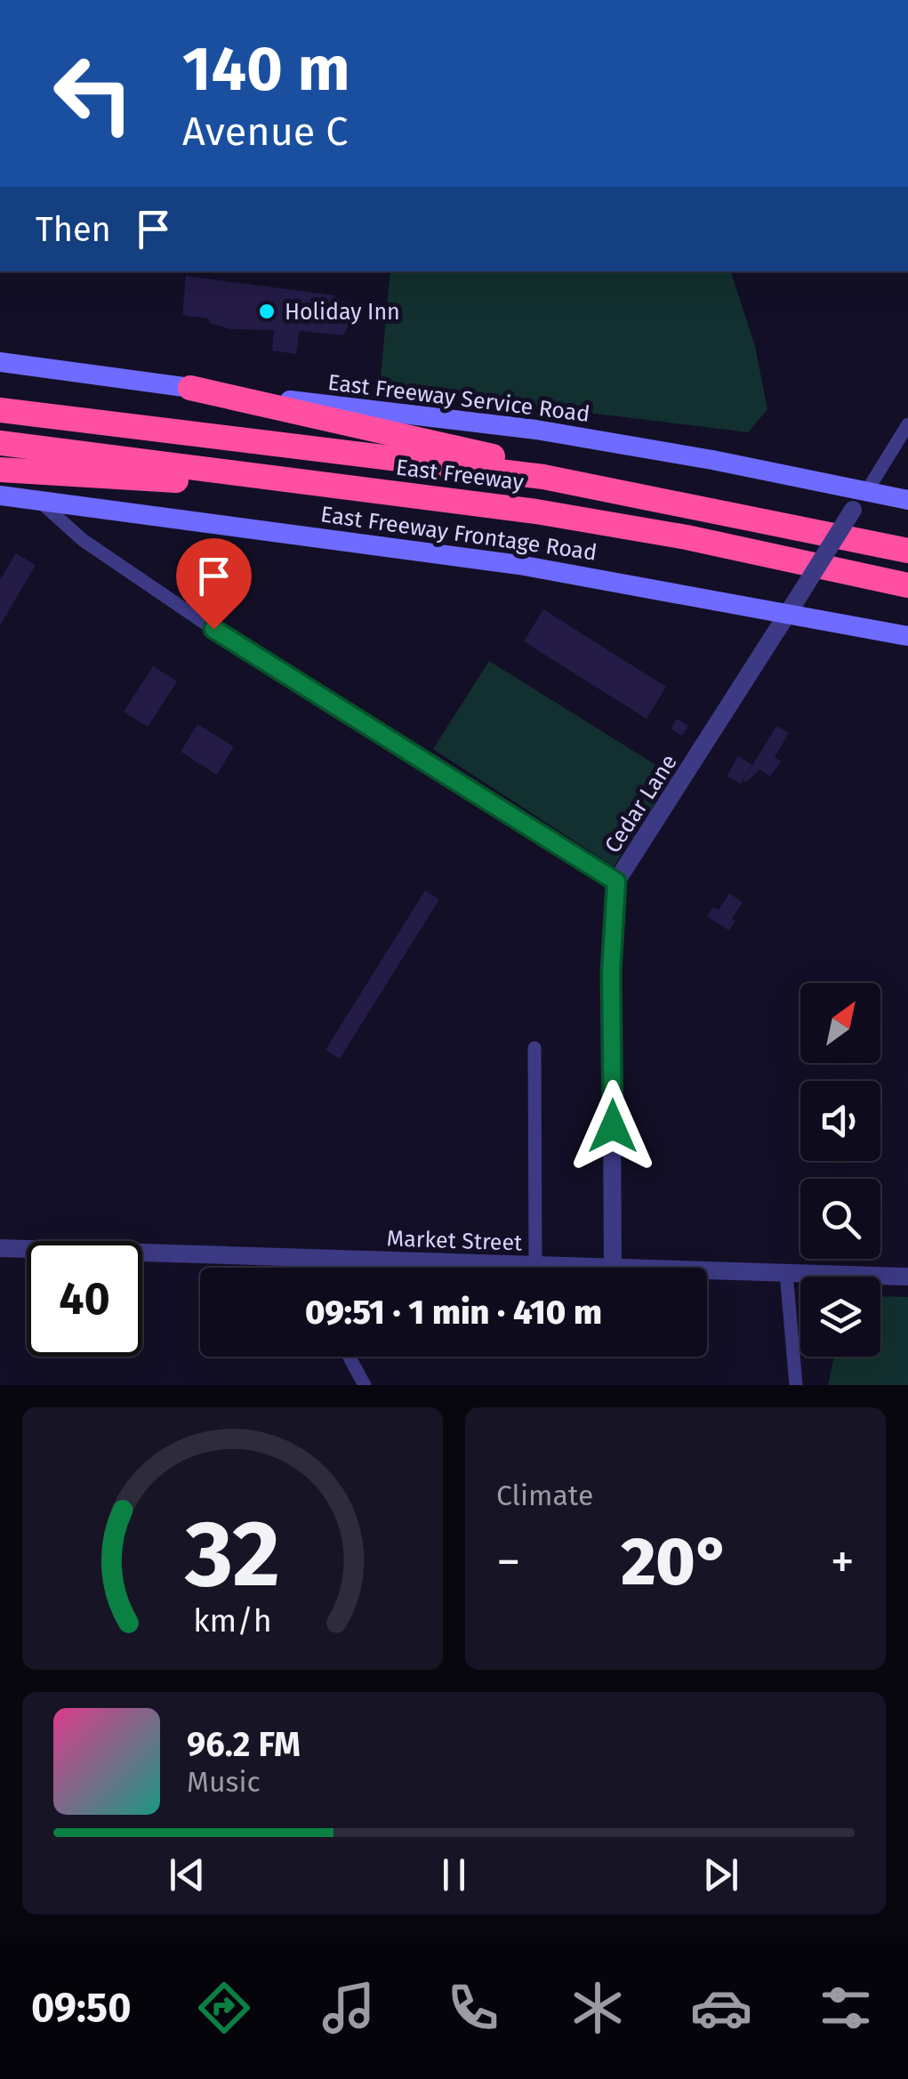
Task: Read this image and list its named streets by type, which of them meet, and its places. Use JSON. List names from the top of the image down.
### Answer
{
  "streets": {
    "highway": ["East Freeway"],
    "main road": ["East Freeway Service Road", "East Freeway Frontage Road"],
    "street": ["Cedar Lane", "Market Street"]
  },
  "crossings": [
    ["East Freeway Service Road", "Cedar Lane"],
    ["East Freeway Frontage Road", "Cedar Lane"],
    ["Cedar Lane", "Market Street"]
  ],
  "places": ["Holiday Inn"],
  "north": "top right",
  "page": {
    "turn": ["140 m", "Avenue C"],
    "then": "Then",
    "limit": "40",
    "trip": "09:51 · 1 min · 410 m",
    "tile": "Climate",
    "heat": ["−", "20°", "+"],
    "song": ["96.2 FM", "Music"],
    "tabs": "09:50",
    "gauge": ["32", "km/h"]
  }
}
